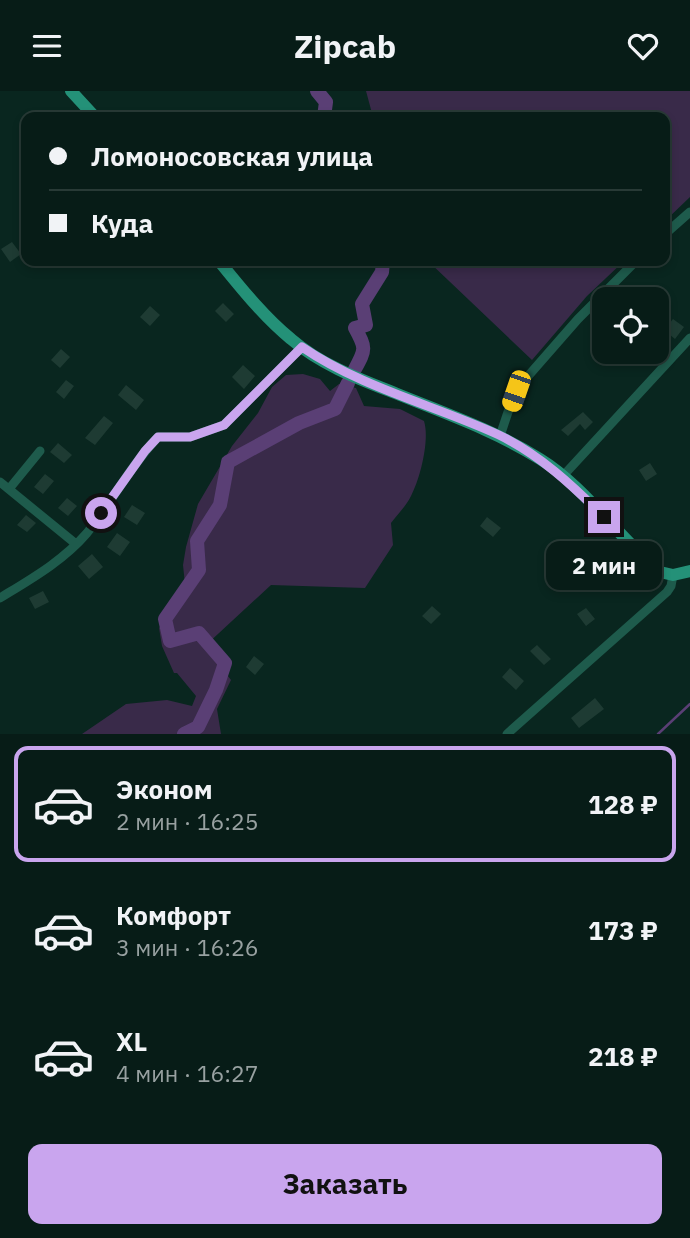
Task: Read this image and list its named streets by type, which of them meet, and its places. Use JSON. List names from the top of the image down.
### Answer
{
  "page": {
    "header": "Zipcab",
    "banner": ["Ломоносовская улица", "Куда"],
    "bubble": "2 мин",
    "list": [
      {
        "name": "Эконом",
        "note": "2 мин · 16:25",
        "value": "128 ₽"
      },
      {
        "name": "Комфорт",
        "note": "3 мин · 16:26",
        "value": "173 ₽"
      },
      {
        "name": "XL",
        "note": "4 мин · 16:27",
        "value": "218 ₽"
      }
    ],
    "buttons": "Заказать"
  }
}
